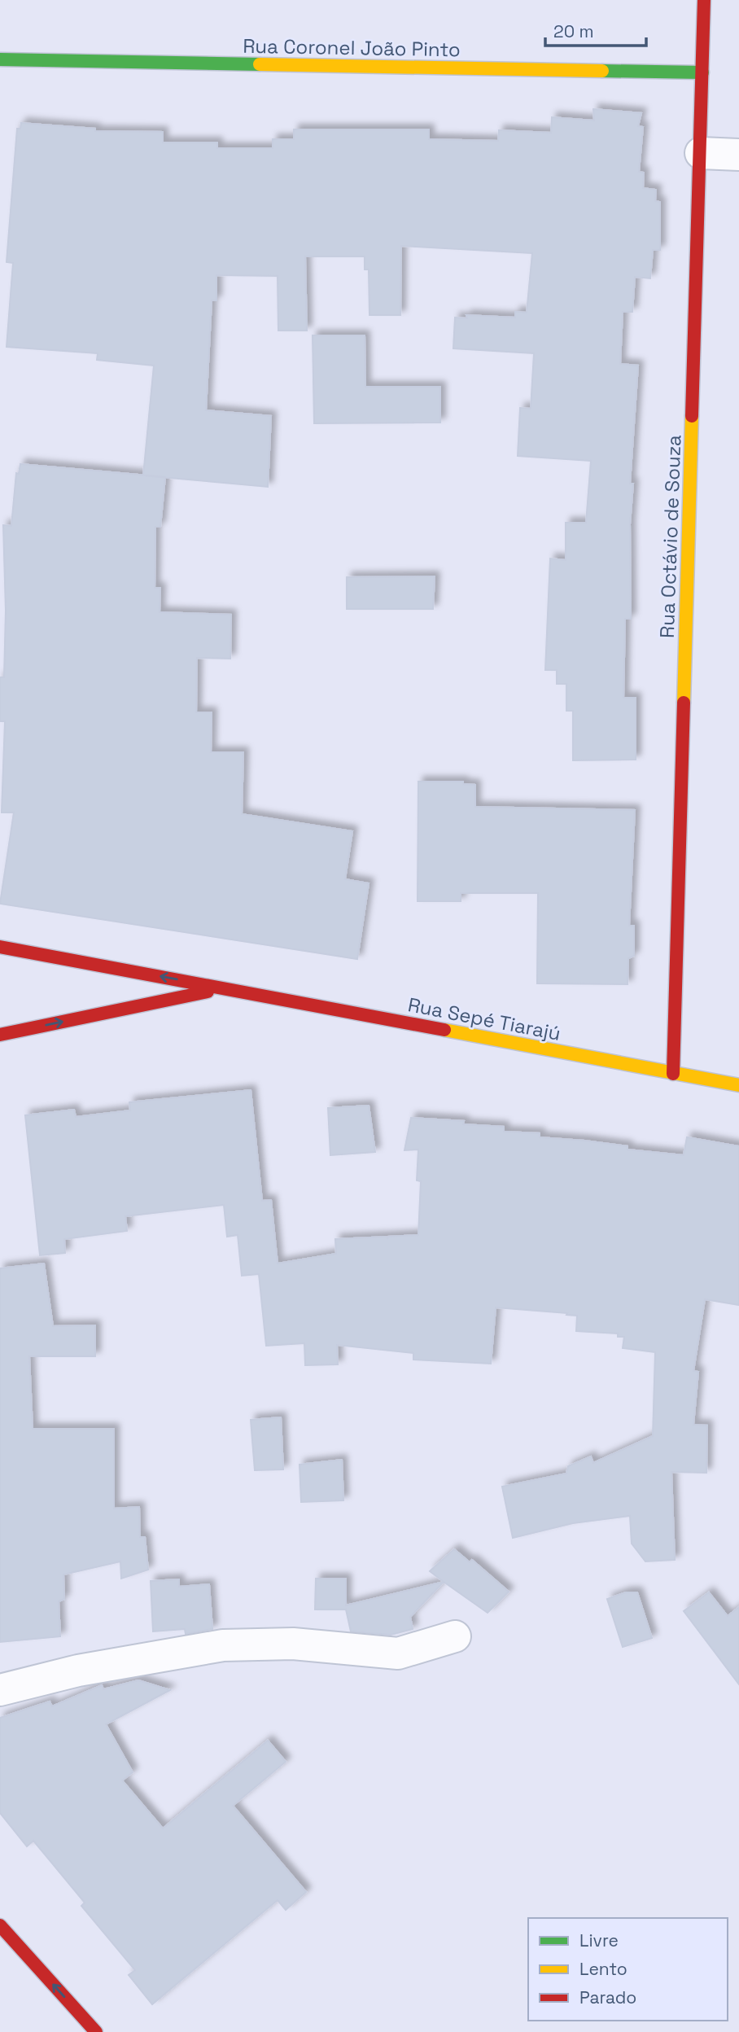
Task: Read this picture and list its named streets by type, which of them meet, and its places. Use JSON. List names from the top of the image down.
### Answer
{
  "streets": {
    "street": ["Rua Coronel João Pinto", "Rua Octávio de Souza", "Rua Sepé Tiarajú"]
  },
  "crossings": [
    ["Rua Coronel João Pinto", "Rua Octávio de Souza"],
    ["Rua Octávio de Souza", "Rua Sepé Tiarajú"]
  ],
  "legend": ["Livre", "Lento", "Parado"],
  "scale_bar": "20 m"
}
